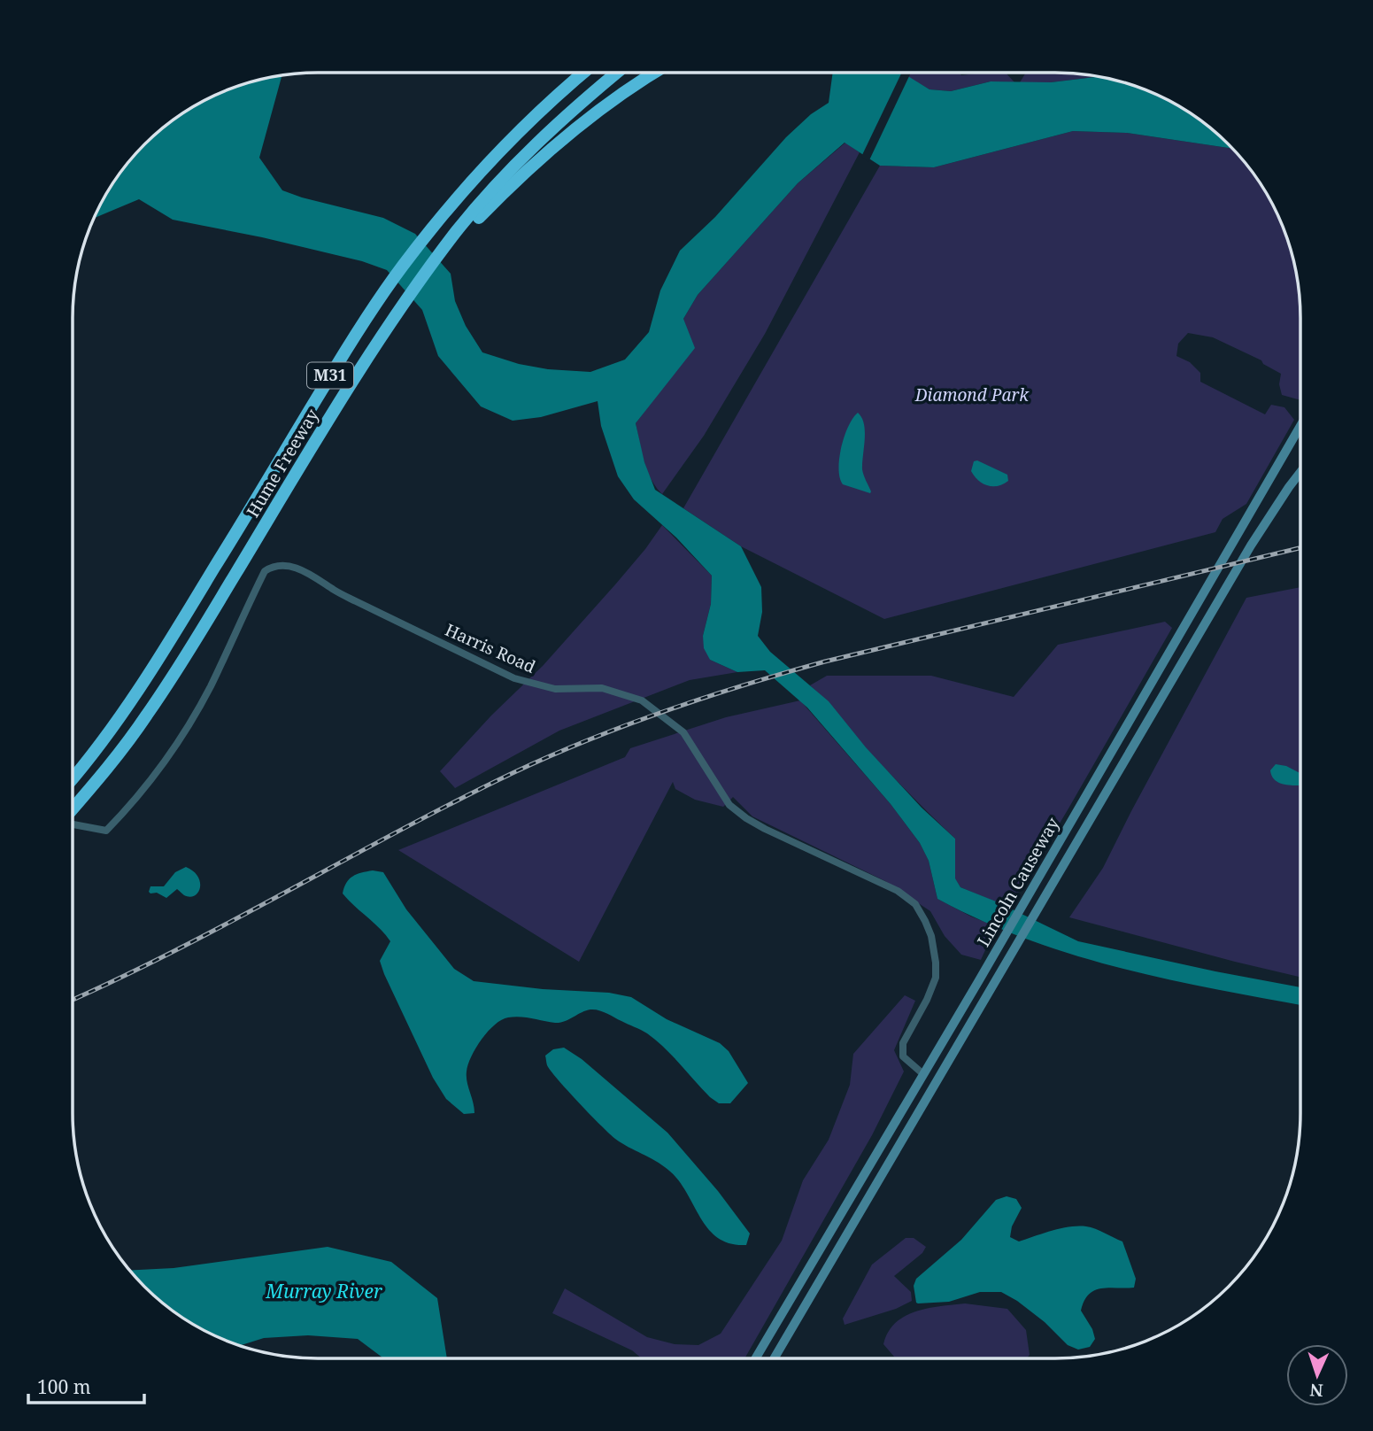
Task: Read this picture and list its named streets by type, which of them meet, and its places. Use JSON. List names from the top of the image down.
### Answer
{
  "streets": {
    "highway": ["M31", "Hume Freeway"],
    "main road": ["Lincoln Causeway"],
    "street": ["Harris Road"]
  },
  "crossings": [
    ["Harris Road", "Lincoln Causeway"]
  ],
  "water": ["Murray River"],
  "parks": ["Diamond Park"],
  "scale_bar": "100 m",
  "north": "bottom"
}
